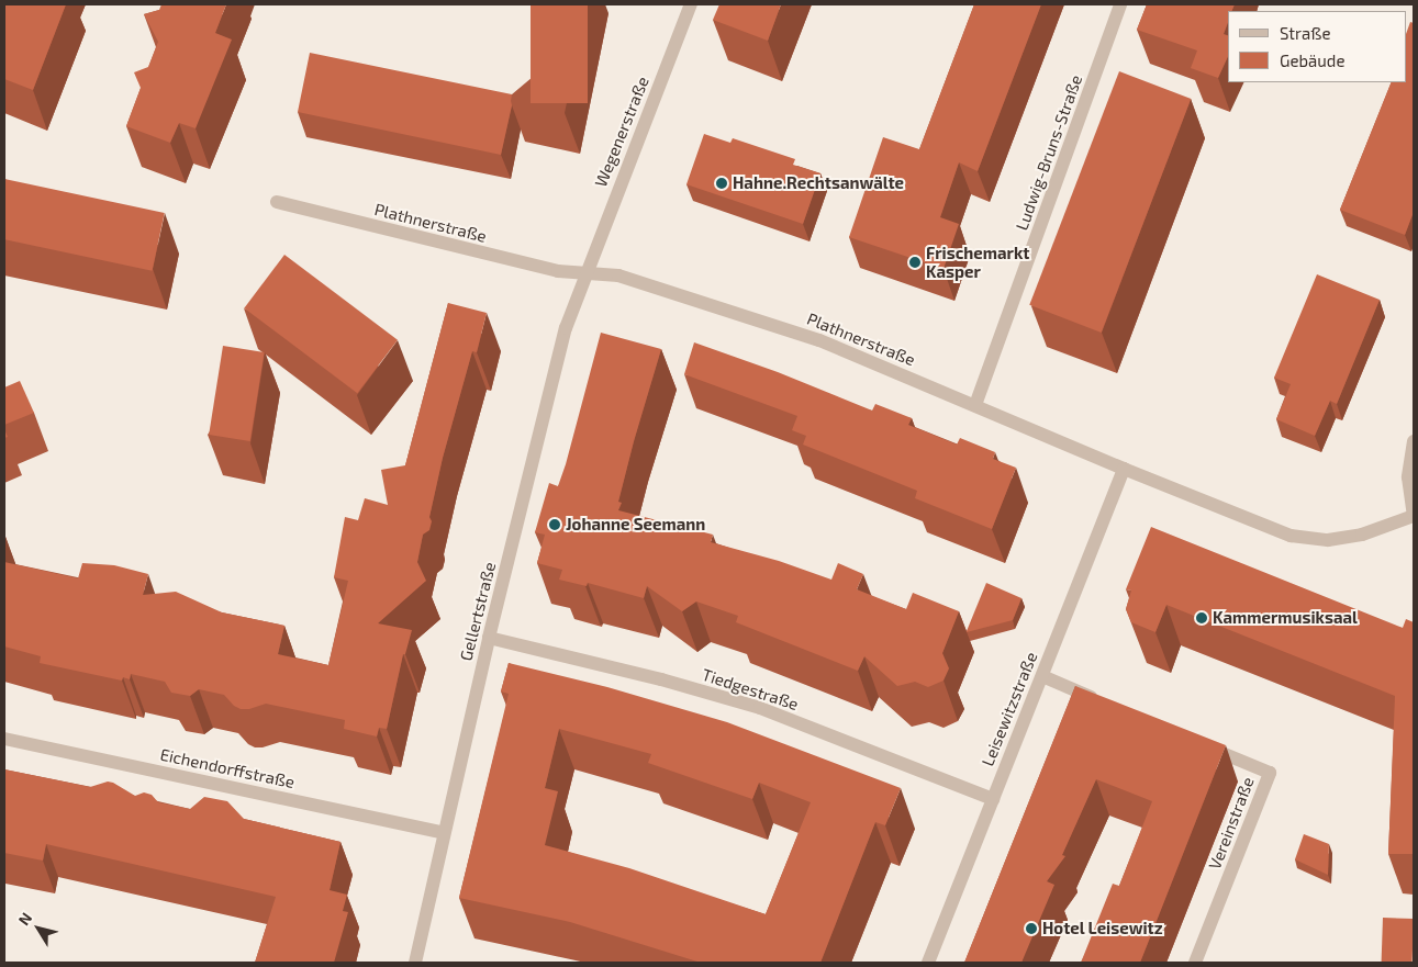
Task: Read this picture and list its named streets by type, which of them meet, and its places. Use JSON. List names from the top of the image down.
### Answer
{
  "streets": {
    "street": [
      "Wegenerstraße",
      "Ludwig-Bruns-Straße",
      "Plathnerstraße",
      "Gellertstraße",
      "Tiedgestraße",
      "Leisewitzstraße",
      "Eichendorffstraße",
      "Vereinstraße"
    ]
  },
  "crossings": [
    ["Wegenerstraße", "Plathnerstraße"],
    ["Wegenerstraße", "Gellertstraße"],
    ["Ludwig-Bruns-Straße", "Plathnerstraße"],
    ["Plathnerstraße", "Gellertstraße"],
    ["Plathnerstraße", "Leisewitzstraße"],
    ["Gellertstraße", "Tiedgestraße"],
    ["Gellertstraße", "Eichendorffstraße"],
    ["Tiedgestraße", "Leisewitzstraße"]
  ],
  "places": [
    "Hahne.Rechtsanwälte",
    "Frischemarkt Kasper",
    "Johanne Seemann",
    "Kammermusiksaal",
    "Hotel Leisewitz"
  ],
  "legend": ["Straße", "Gebäude"],
  "north": "top left"
}
